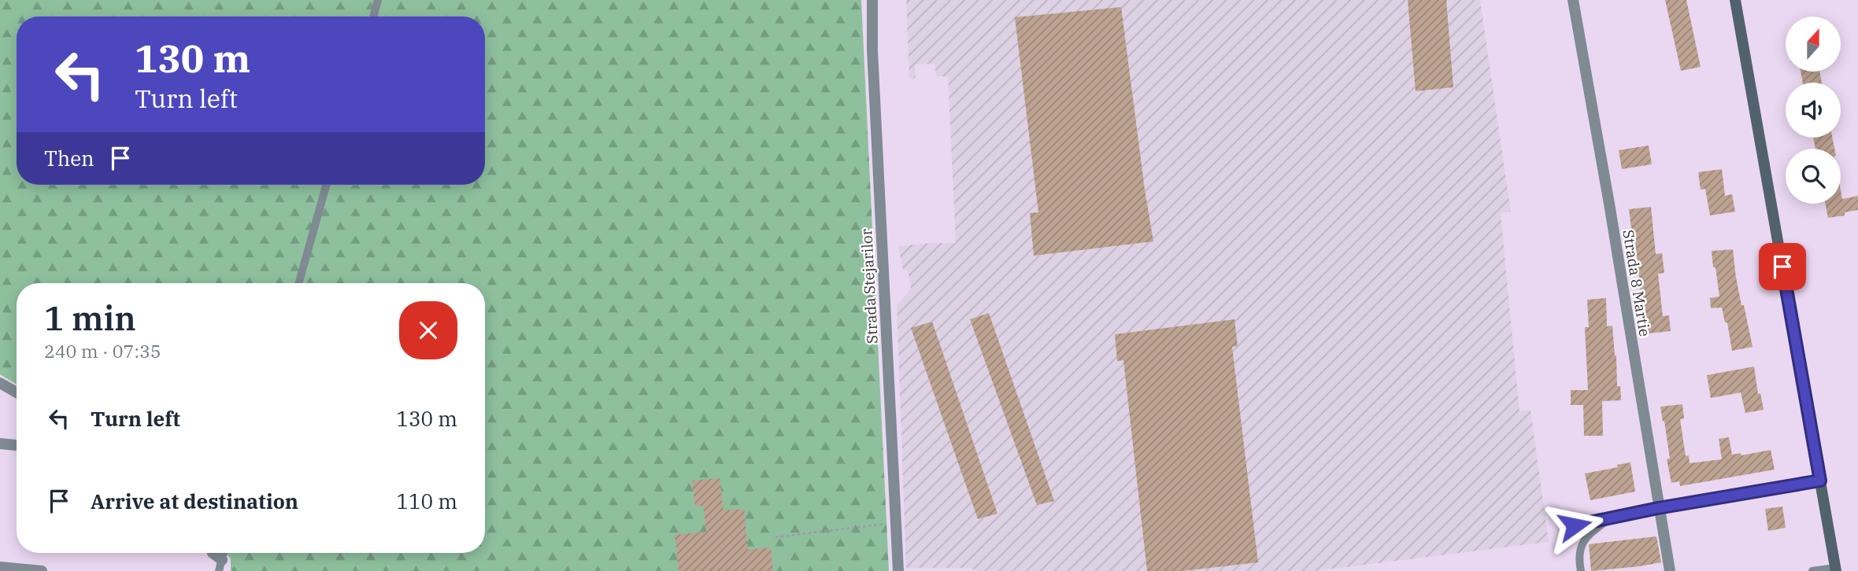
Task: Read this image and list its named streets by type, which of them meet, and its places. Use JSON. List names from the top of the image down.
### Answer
{
  "streets": {
    "street": ["Strada 8 Martie", "Strada Stejarilor"]
  },
  "north": "top",
  "page": {
    "turn": ["130 m", "Turn left"],
    "then": "Then",
    "heading": ["1 min", "240 m · 07:35"],
    "list": [
      {
        "name": "Turn left",
        "value": "130 m"
      },
      {
        "name": "Arrive at destination",
        "value": "110 m"
      }
    ]
  }
}
